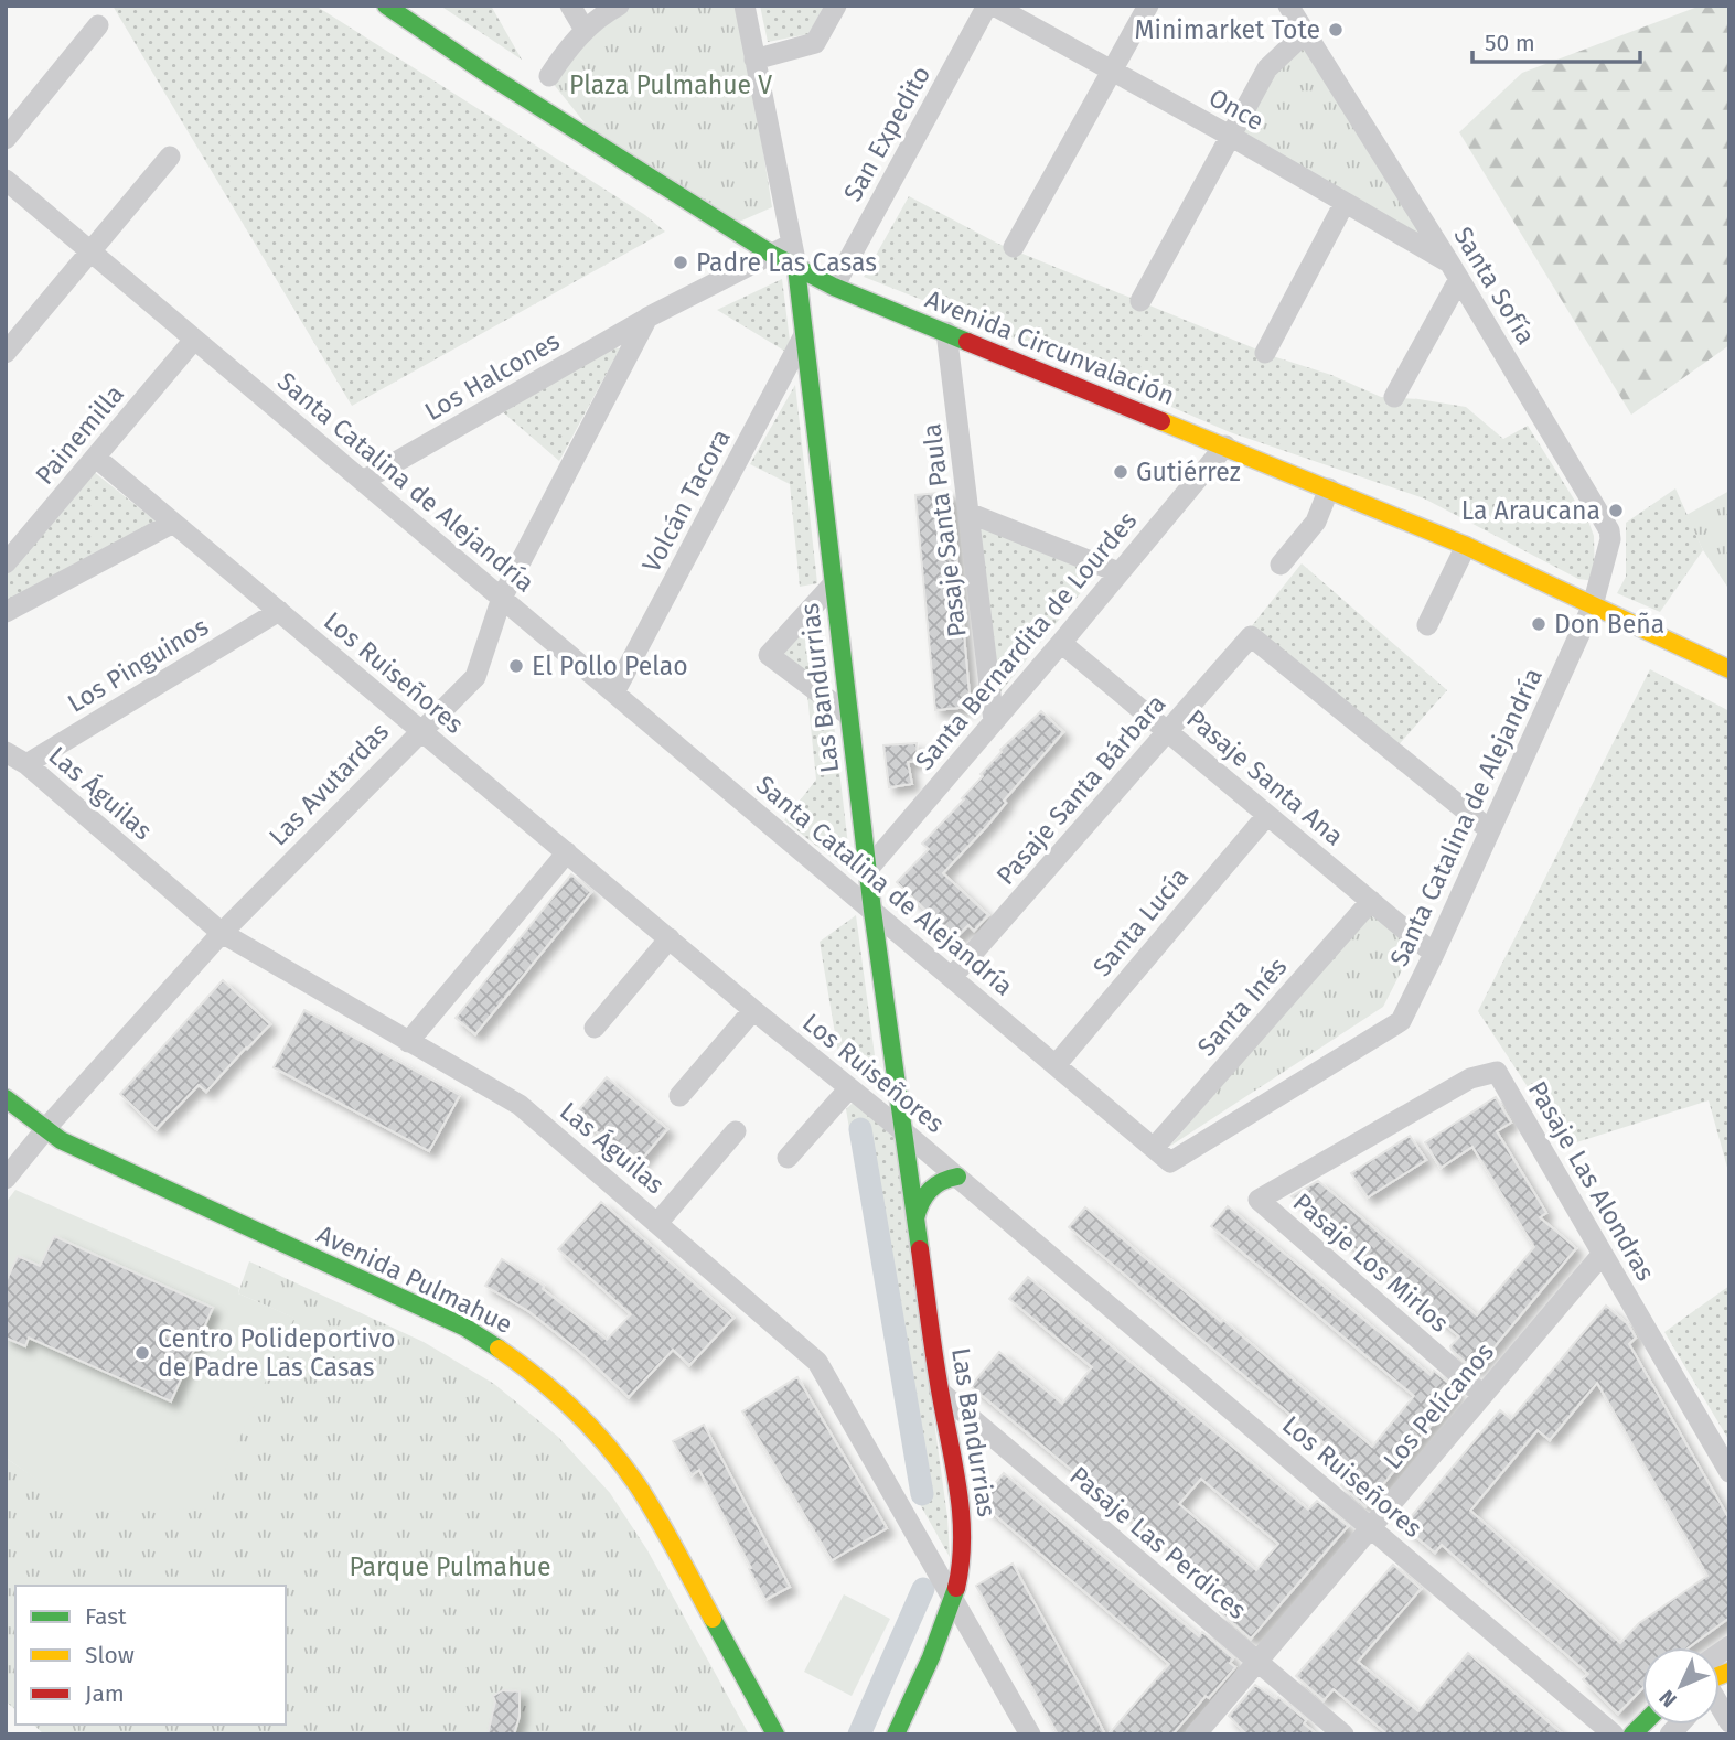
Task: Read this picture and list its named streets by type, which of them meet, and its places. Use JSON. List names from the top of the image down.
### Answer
{
  "streets": {
    "street": [
      "Once",
      "San Expedito",
      "Santa Sofía",
      "Avenida Circunvalación",
      "Los Halcones",
      "Painemilla",
      "Santa Catalina de Alejandría",
      "Volcán Tacora",
      "Pasaje Santa Paula",
      "Santa Bernardita de Lourdes",
      "Los Pinguinos",
      "Los Ruiseñores",
      "Las Bandurrias",
      "Pasaje Santa Ana",
      "Las Avutardas",
      "Pasaje Santa Bárbara",
      "Las Águilas",
      "Santa Lucía",
      "Santa Inés",
      "Pasaje Las Alondras",
      "Pasaje Los Mirlos",
      "Avenida Pulmahue",
      "Los Pelícanos",
      "Pasaje Las Perdices"
    ]
  },
  "crossings": [
    ["Once", "Santa Sofía"],
    ["San Expedito", "Avenida Circunvalación"],
    ["Santa Sofía", "Avenida Circunvalación"],
    ["Santa Sofía", "Santa Catalina de Alejandría"],
    ["Avenida Circunvalación", "Santa Catalina de Alejandría"],
    ["Avenida Circunvalación", "Pasaje Santa Paula"],
    ["Avenida Circunvalación", "Santa Bernardita de Lourdes"],
    ["Avenida Circunvalación", "Las Bandurrias"],
    ["Los Halcones", "Santa Catalina de Alejandría"],
    ["Los Halcones", "Las Avutardas"],
    ["Painemilla", "Santa Catalina de Alejandría"],
    ["Painemilla", "Los Ruiseñores"],
    ["Santa Catalina de Alejandría", "Volcán Tacora"],
    ["Santa Catalina de Alejandría", "Las Bandurrias"],
    ["Santa Catalina de Alejandría", "Pasaje Santa Ana"],
    ["Santa Catalina de Alejandría", "Las Avutardas"],
    ["Santa Catalina de Alejandría", "Pasaje Santa Bárbara"],
    ["Santa Catalina de Alejandría", "Santa Lucía"],
    ["Santa Catalina de Alejandría", "Santa Inés"],
    ["Volcán Tacora", "Las Bandurrias"],
    ["Pasaje Santa Paula", "Santa Bernardita de Lourdes"],
    ["Santa Bernardita de Lourdes", "Las Bandurrias"],
    ["Santa Bernardita de Lourdes", "Pasaje Santa Ana"],
    ["Los Pinguinos", "Los Ruiseñores"],
    ["Los Pinguinos", "Las Águilas"],
    ["Los Ruiseñores", "Las Bandurrias"],
    ["Los Ruiseñores", "Las Avutardas"],
    ["Los Ruiseñores", "Los Pelícanos"],
    ["Las Bandurrias", "Las Águilas"],
    ["Las Bandurrias", "Pasaje Las Perdices"],
    ["Pasaje Santa Ana", "Pasaje Santa Bárbara"],
    ["Pasaje Santa Ana", "Santa Lucía"],
    ["Pasaje Santa Ana", "Santa Inés"],
    ["Las Avutardas", "Las Águilas"],
    ["Las Avutardas", "Avenida Pulmahue"],
    ["Pasaje Las Alondras", "Pasaje Los Mirlos"],
    ["Pasaje Las Alondras", "Los Pelícanos"],
    ["Pasaje Los Mirlos", "Los Pelícanos"],
    ["Los Pelícanos", "Pasaje Las Perdices"]
  ],
  "parks": ["Plaza Pulmahue V", "Parque Pulmahue"],
  "places": [
    "Minimarket Tote",
    "Padre Las Casas",
    "Gutiérrez",
    "La Araucana",
    "Don Beña",
    "El Pollo Pelao",
    "Centro Polideportivo de Padre Las Casas"
  ],
  "legend": ["Fast", "Slow", "Jam"],
  "scale_bar": "50 m",
  "north": "bottom left"
}
